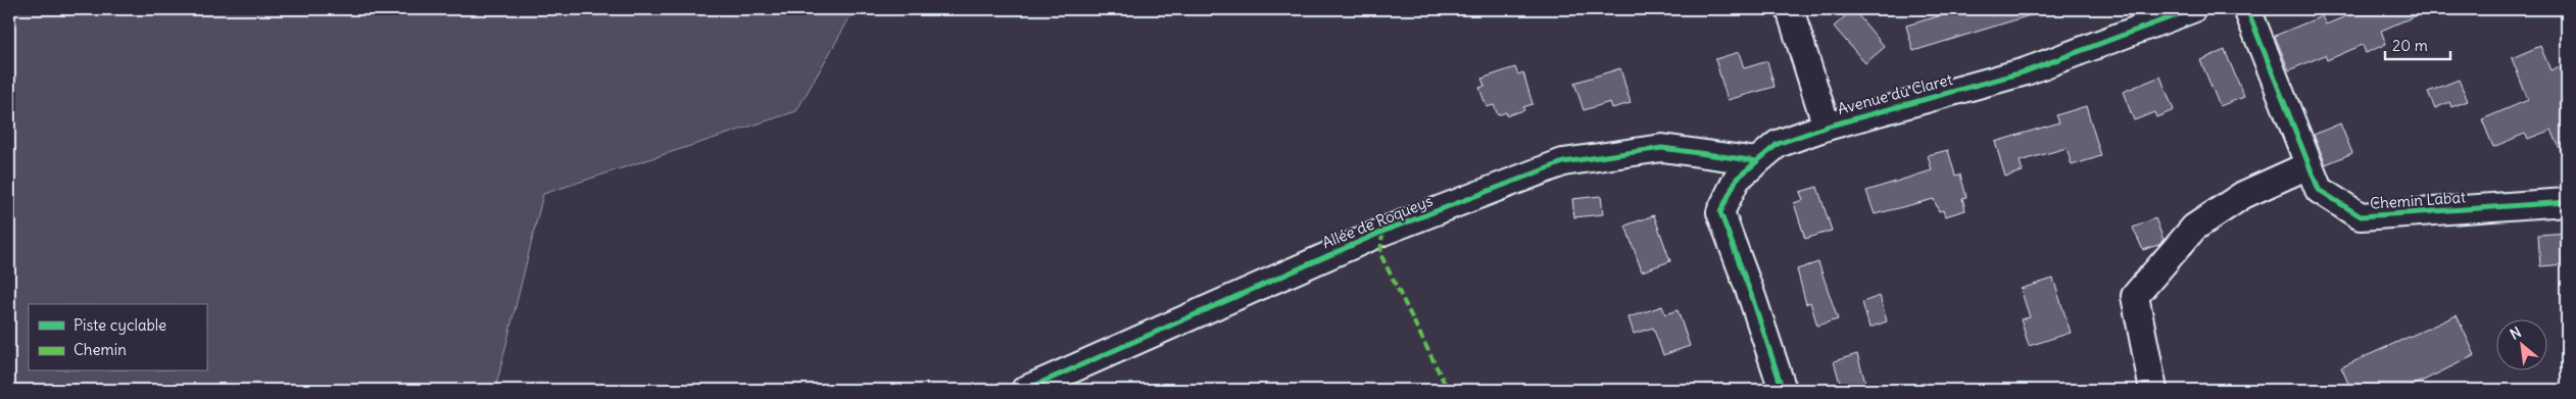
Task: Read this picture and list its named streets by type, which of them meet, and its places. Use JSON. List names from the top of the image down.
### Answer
{
  "streets": {
    "street": ["Avenue du Claret", "Chemin Labat", "Allée de Roqueys"]
  },
  "crossings": [
    ["Avenue du Claret", "Allée de Roqueys"]
  ],
  "legend": ["Piste cyclable", "Chemin"],
  "scale_bar": "20 m",
  "north": "top left"
}
